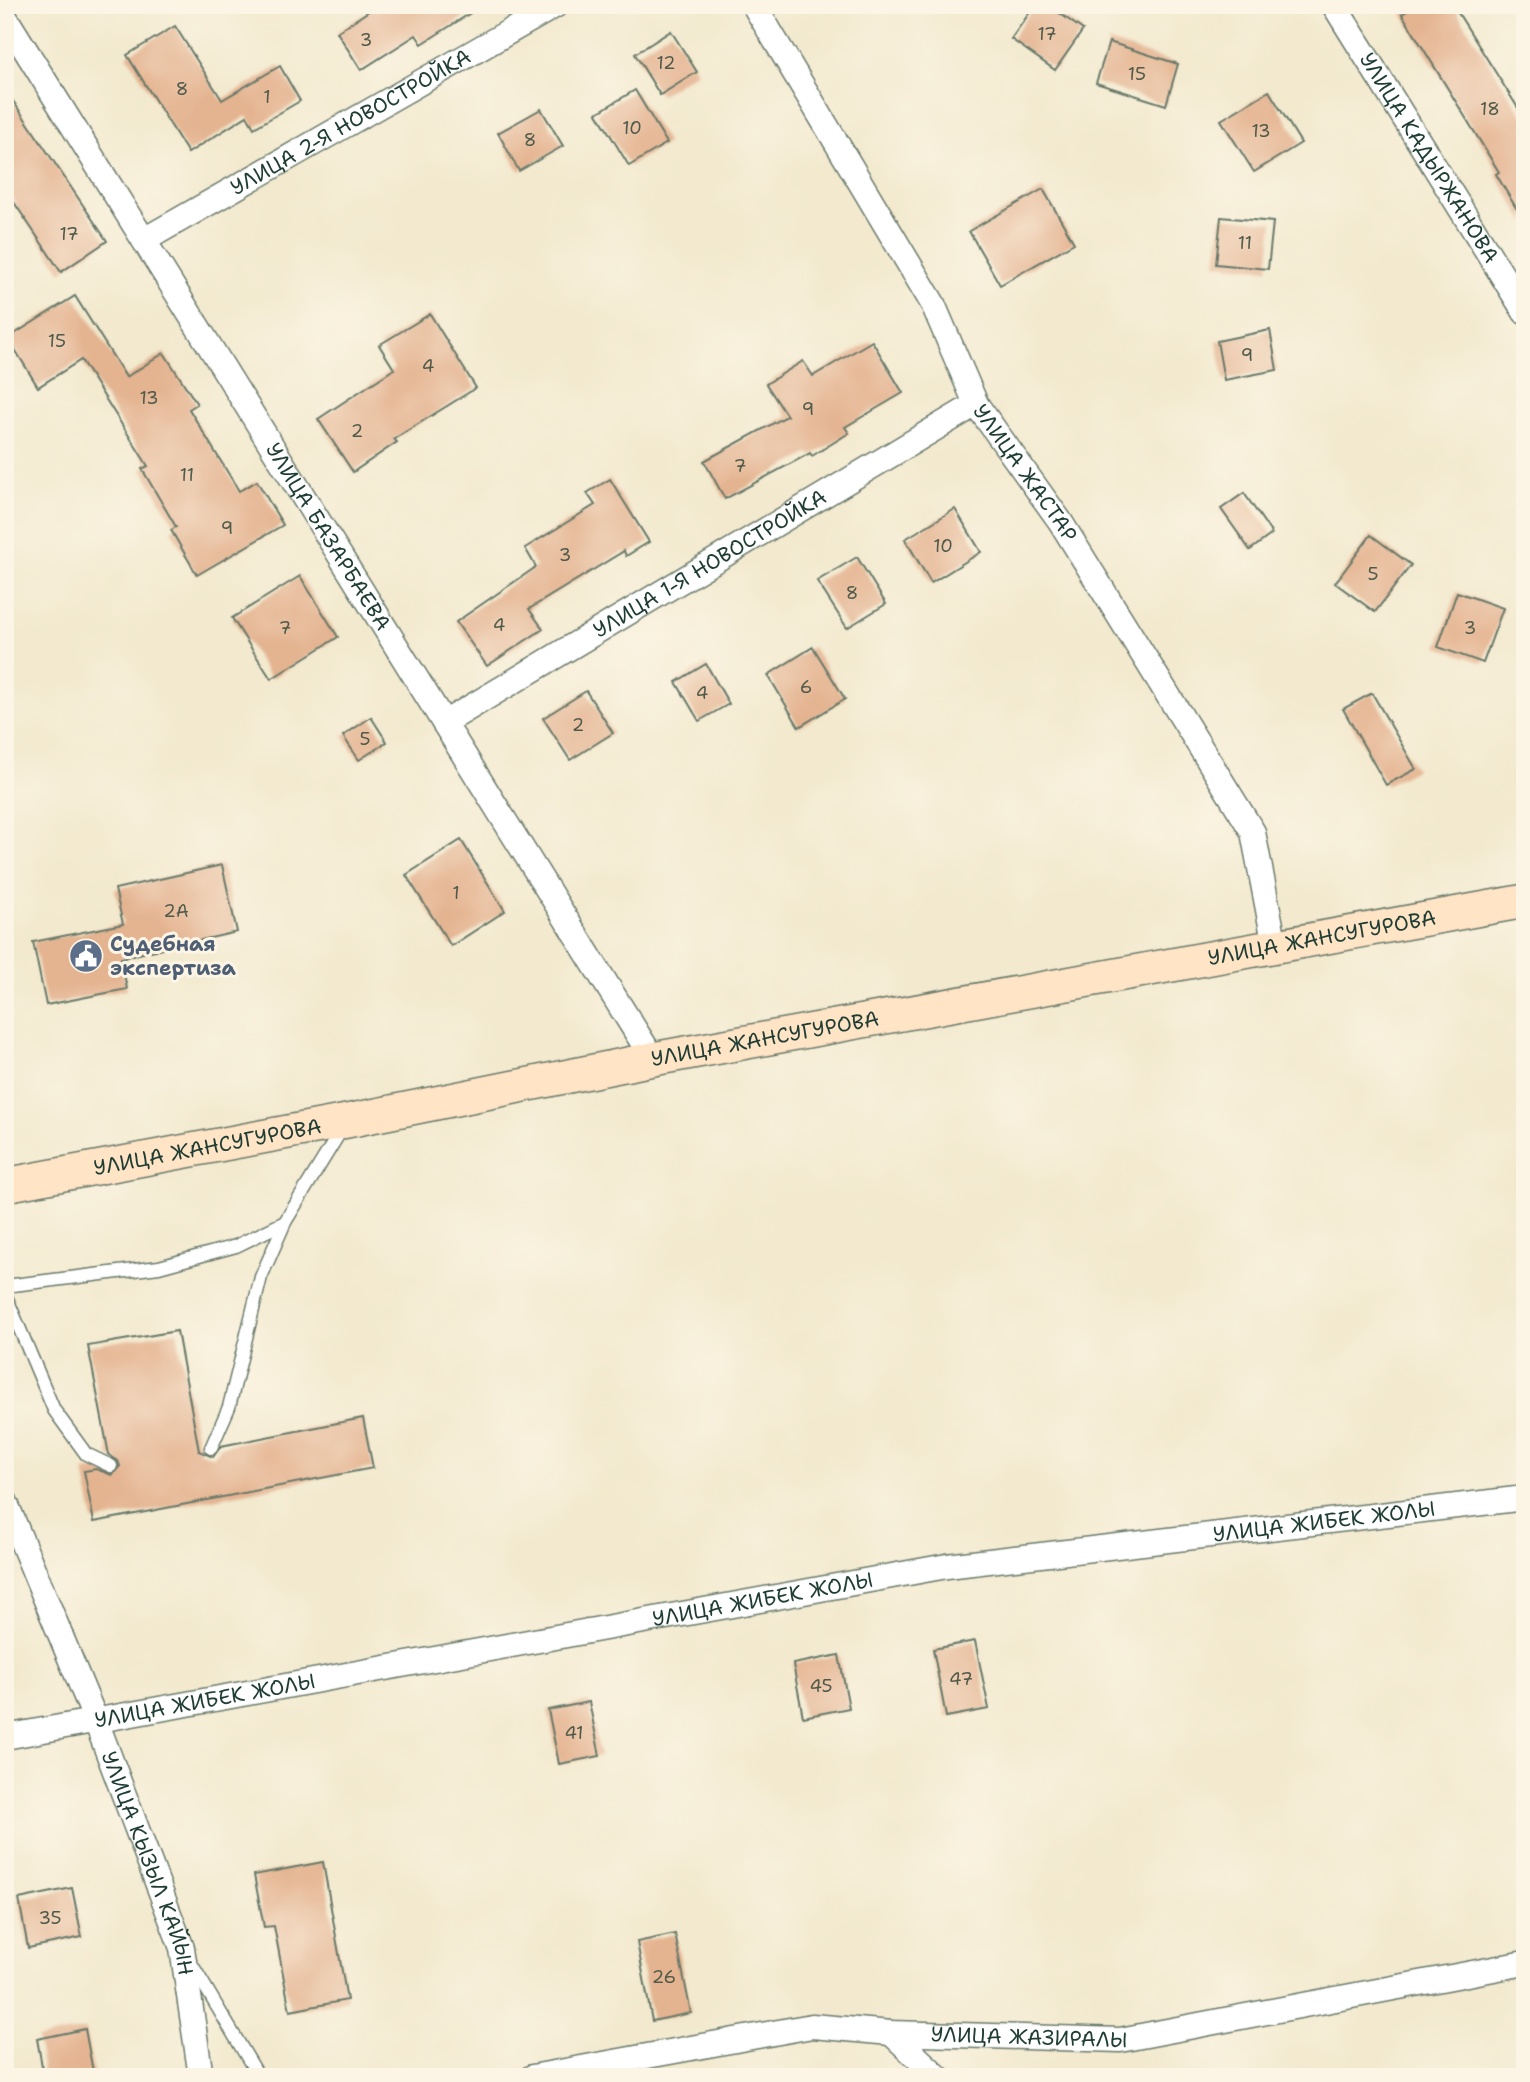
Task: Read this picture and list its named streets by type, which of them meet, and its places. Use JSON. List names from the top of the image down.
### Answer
{
  "streets": {
    "main road": ["УЛИЦА ЖАНСУГУРОВА"],
    "street": [
      "УЛИЦА 2-Я НОВОСТРОЙКА",
      "УЛИЦА КАДЫРЖАНОВА",
      "УЛИЦА ЖАСТАР",
      "УЛИЦА БАЗАРБАЕВА",
      "УЛИЦА 1-Я НОВОСТРОЙКА",
      "УЛИЦА ЖИБЕК ЖОЛЫ",
      "УЛИЦА КЫЗЫЛ КАЙЫН",
      "УЛИЦА ЖАЗИРАЛЫ"
    ]
  },
  "crossings": [
    ["УЛИЦА 2-Я НОВОСТРОЙКА", "УЛИЦА БАЗАРБАЕВА"],
    ["УЛИЦА ЖАСТАР", "УЛИЦА 1-Я НОВОСТРОЙКА"],
    ["УЛИЦА ЖАСТАР", "УЛИЦА ЖАНСУГУРОВА"],
    ["УЛИЦА БАЗАРБАЕВА", "УЛИЦА 1-Я НОВОСТРОЙКА"],
    ["УЛИЦА БАЗАРБАЕВА", "УЛИЦА ЖАНСУГУРОВА"],
    ["УЛИЦА ЖИБЕК ЖОЛЫ", "УЛИЦА КЫЗЫЛ КАЙЫН"]
  ],
  "places": {
    "public building": ["Судебная экспертиза"]
  },
  "house_numbers": [
    "17",
    "3",
    "12",
    "15",
    "8",
    "1",
    "18",
    "10",
    "13",
    "8",
    "17",
    "11",
    "15",
    "9",
    "4",
    "13",
    "9",
    "2",
    "7",
    "11",
    "9",
    "10",
    "3",
    "5",
    "8",
    "4",
    "7",
    "3",
    "6",
    "4",
    "2",
    "5",
    "1",
    "2А",
    "47",
    "45",
    "41",
    "35",
    "26"
  ]
}
